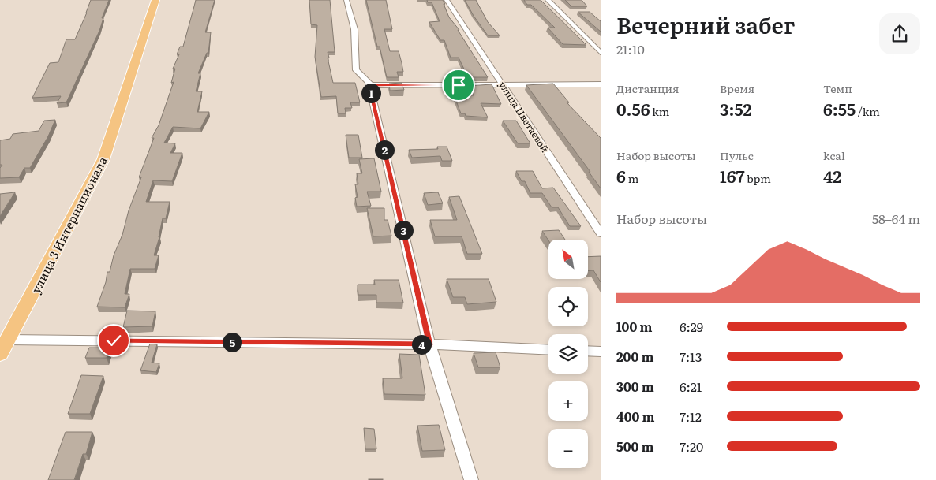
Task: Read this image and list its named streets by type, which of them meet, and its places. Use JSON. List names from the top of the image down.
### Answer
{
  "streets": {
    "main road": ["улица 3 Интернационала"],
    "street": ["улица Цветаевой"]
  },
  "north": "top left",
  "page": {
    "heading": ["Вечерний забег", "21:10"],
    "stats": [
      ["Дистанция", "0.56 km"],
      ["Время", "3:52"],
      ["Темп", "6:55 /km"],
      ["Набор высоты", "6 m"],
      ["Пульс", "167 bpm"],
      ["kcal", "42"]
    ],
    "pins": [
      "1",
      "2",
      "3",
      "5",
      "4"
    ],
    "chart": ["Набор высоты", "58–64 m"],
    "map_buttons": ["+", "−"],
    "list": [
      {
        "name": "100 m",
        "note": "6:29"
      },
      {
        "name": "200 m",
        "note": "7:13"
      },
      {
        "name": "300 m",
        "note": "6:21"
      },
      {
        "name": "400 m",
        "note": "7:12"
      },
      {
        "name": "500 m",
        "note": "7:20"
      }
    ]
  }
}
